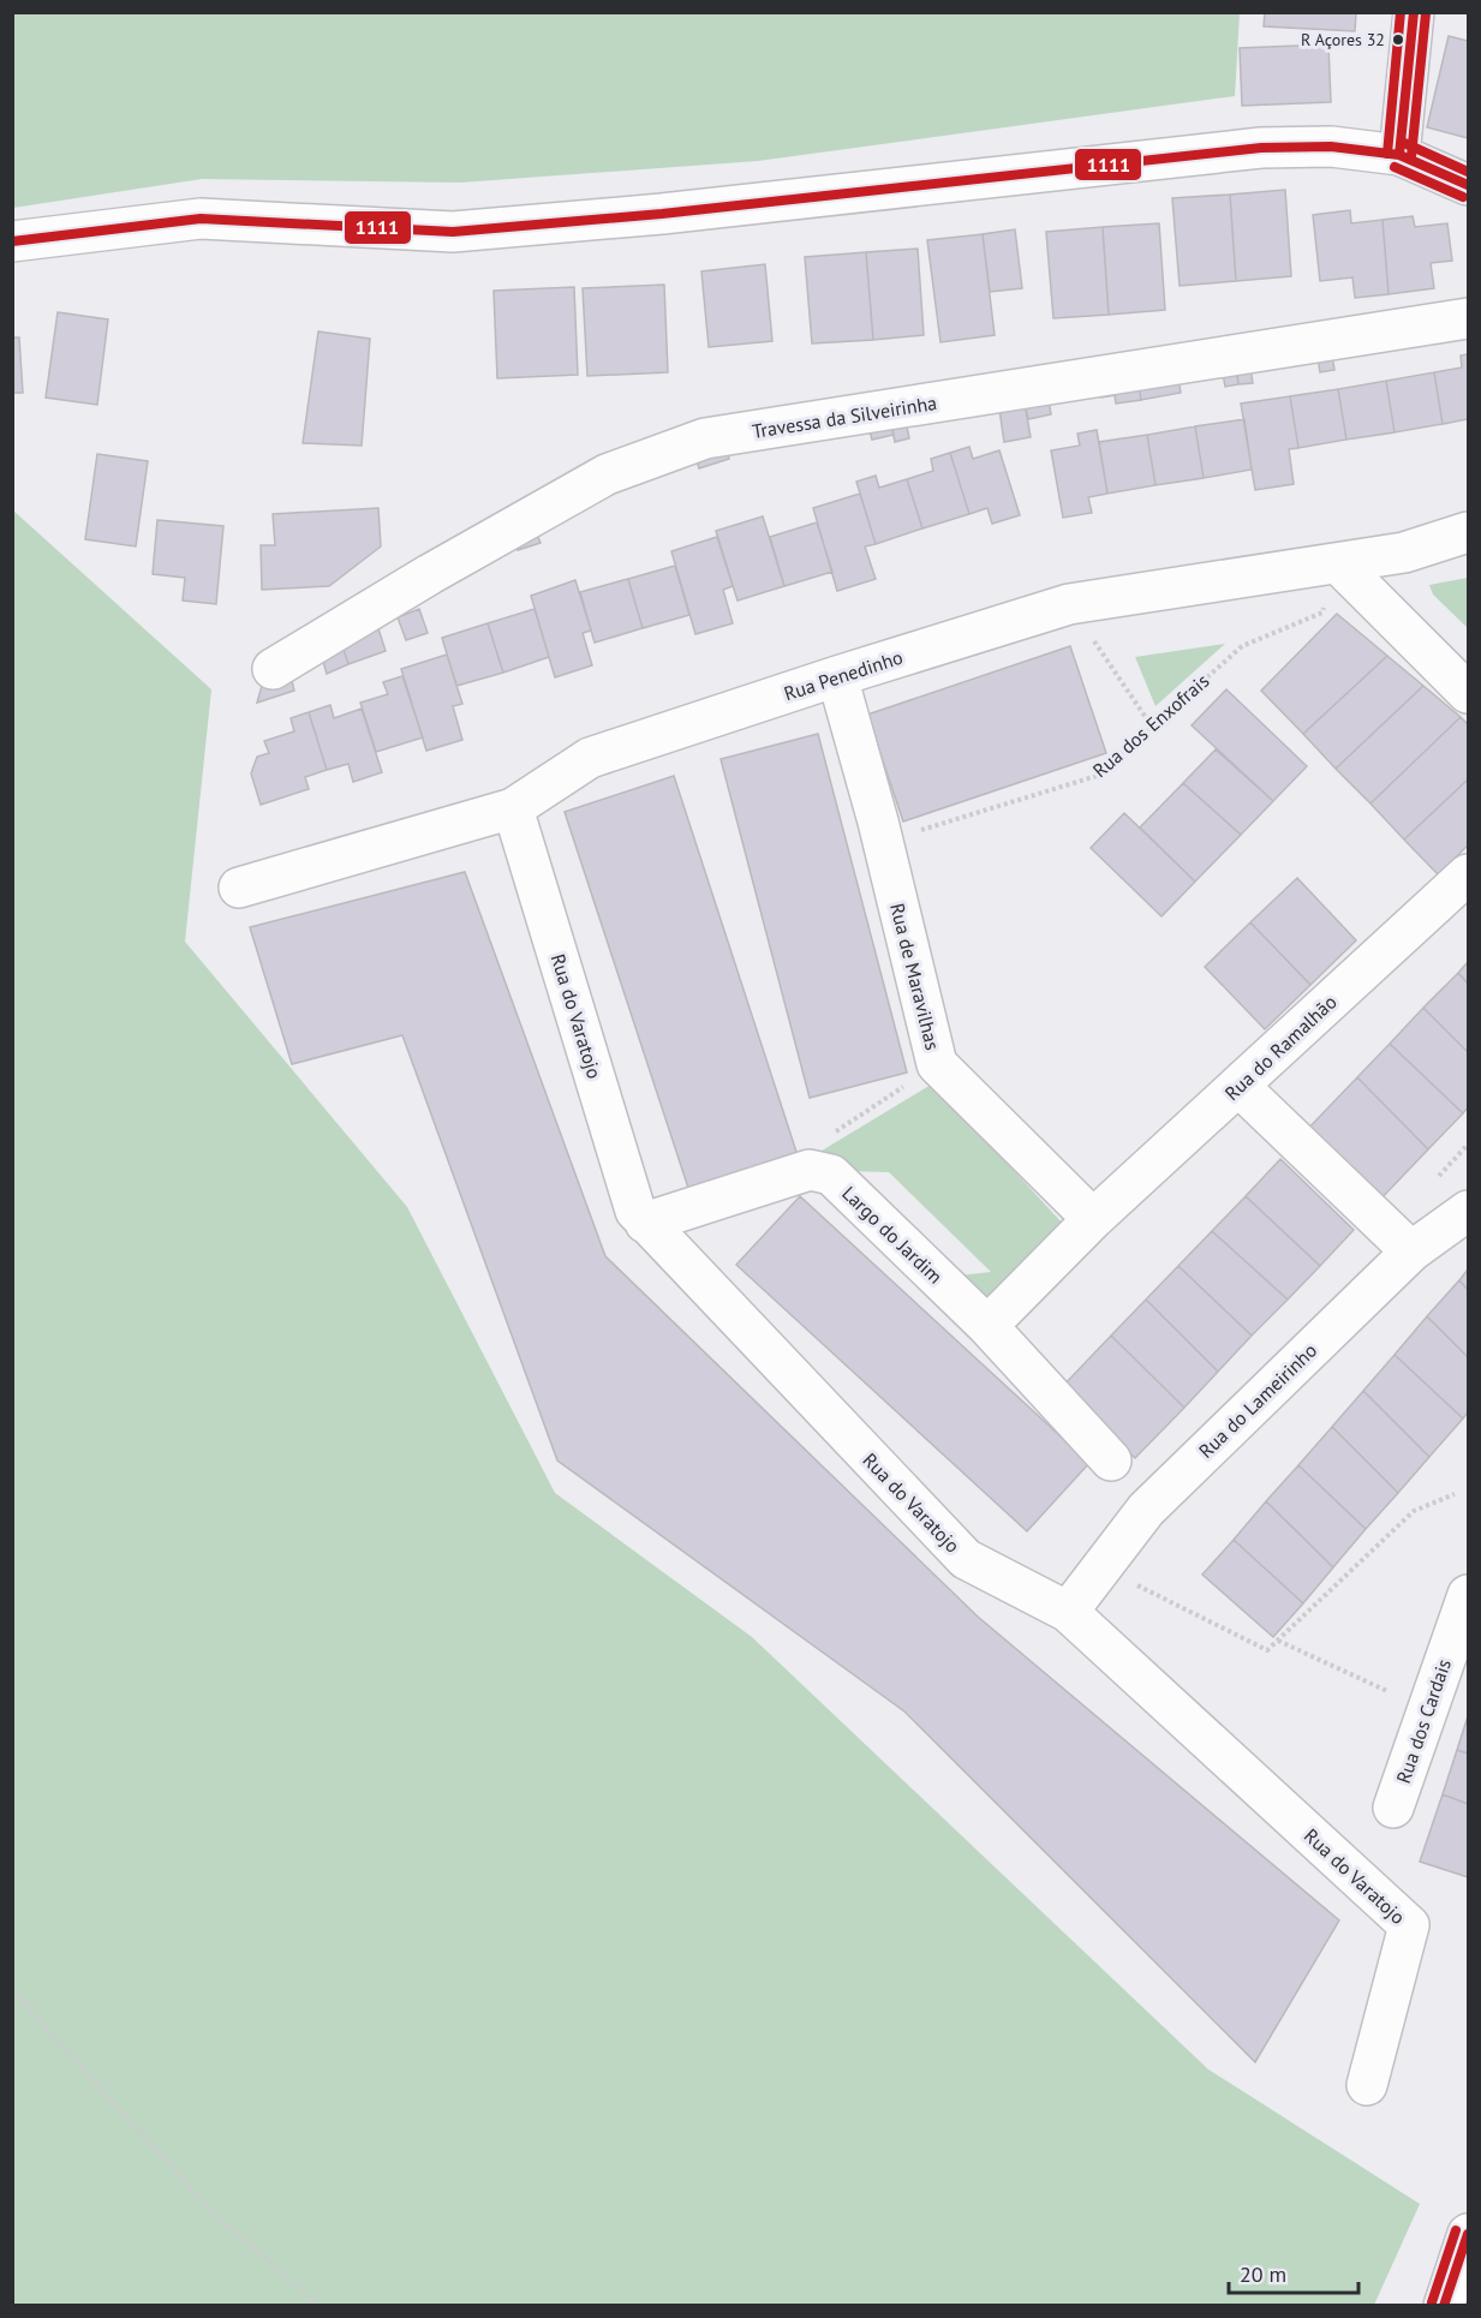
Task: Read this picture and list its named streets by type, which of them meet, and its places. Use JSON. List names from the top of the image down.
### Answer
{
  "streets": {
    "street": [
      "Travessa da Silveirinha",
      "Rua Penedinho",
      "Rua de Maravilhas",
      "Rua do Varatojo",
      "Rua do Ramalhão",
      "Largo do Jardim",
      "Rua do Lameirinho",
      "Rua dos Cardais"
    ],
    "path": ["Rua dos Enxofrais"]
  },
  "crossings": [
    ["Rua Penedinho", "Rua dos Enxofrais"],
    ["Rua Penedinho", "Rua de Maravilhas"],
    ["Rua Penedinho", "Rua do Varatojo"],
    ["Rua dos Enxofrais", "Rua de Maravilhas"],
    ["Rua de Maravilhas", "Rua do Ramalhão"],
    ["Rua do Varatojo", "Largo do Jardim"],
    ["Rua do Varatojo", "Rua do Lameirinho"]
  ],
  "places": ["R Açores 32"],
  "lines": ["transit line 1111"],
  "scale_bar": "20 m"
}
